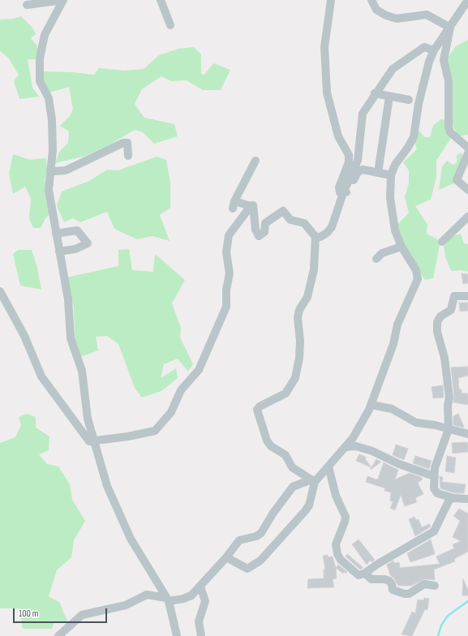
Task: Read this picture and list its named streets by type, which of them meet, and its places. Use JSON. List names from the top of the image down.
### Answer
{
  "scale_bar": "100 m"
}
